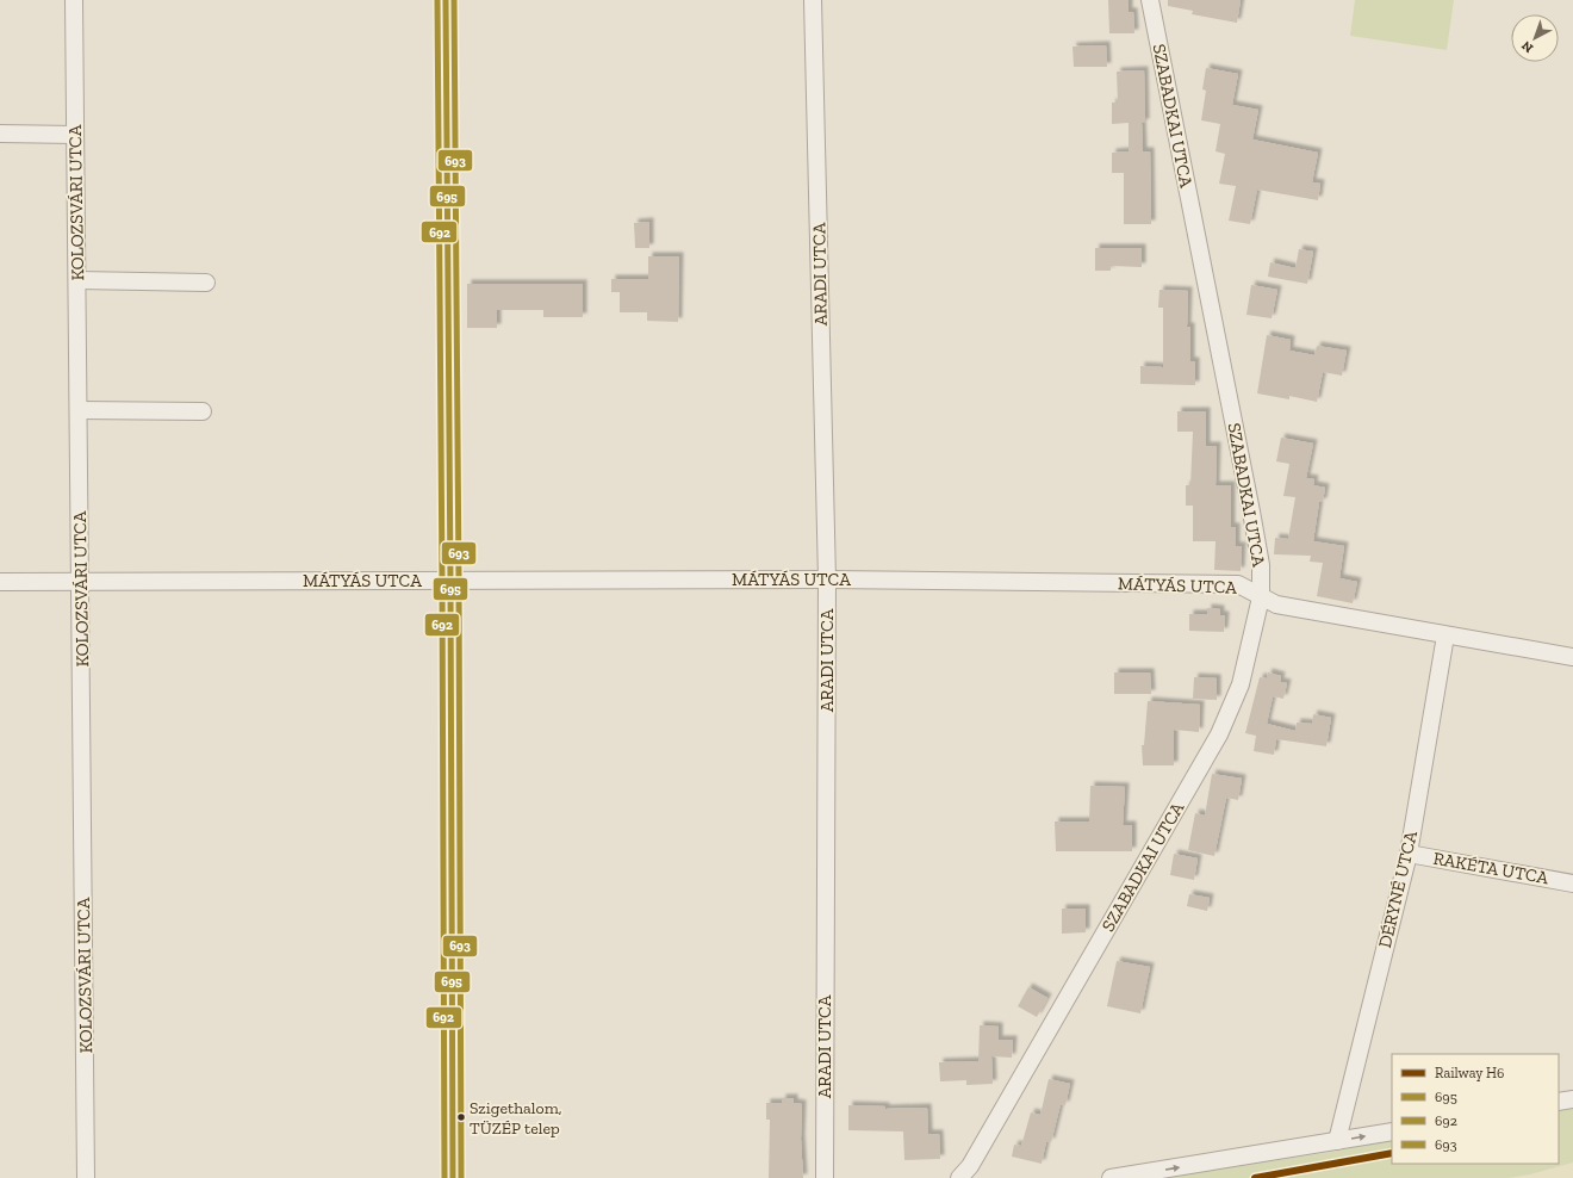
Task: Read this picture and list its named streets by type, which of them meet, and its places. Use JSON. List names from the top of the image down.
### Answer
{
  "streets": {
    "street": [
      "SZABADKAI UTCA",
      "KOLOZSVÁRI UTCA",
      "ARADI UTCA",
      "MÁTYÁS UTCA",
      "RAKÉTA UTCA",
      "DÉRYNÉ UTCA"
    ]
  },
  "crossings": [
    ["SZABADKAI UTCA", "MÁTYÁS UTCA"],
    ["KOLOZSVÁRI UTCA", "MÁTYÁS UTCA"],
    ["ARADI UTCA", "MÁTYÁS UTCA"],
    ["MÁTYÁS UTCA", "DÉRYNÉ UTCA"],
    ["RAKÉTA UTCA", "DÉRYNÉ UTCA"]
  ],
  "places": ["Szigethalom, TÜZÉP telep"],
  "lines": [
    "transit line 695",
    "transit line 692",
    "transit line 693",
    "rail line H6"
  ],
  "legend": [
    "Railway H6",
    "695",
    "692",
    "693"
  ],
  "north": "bottom left"
}
